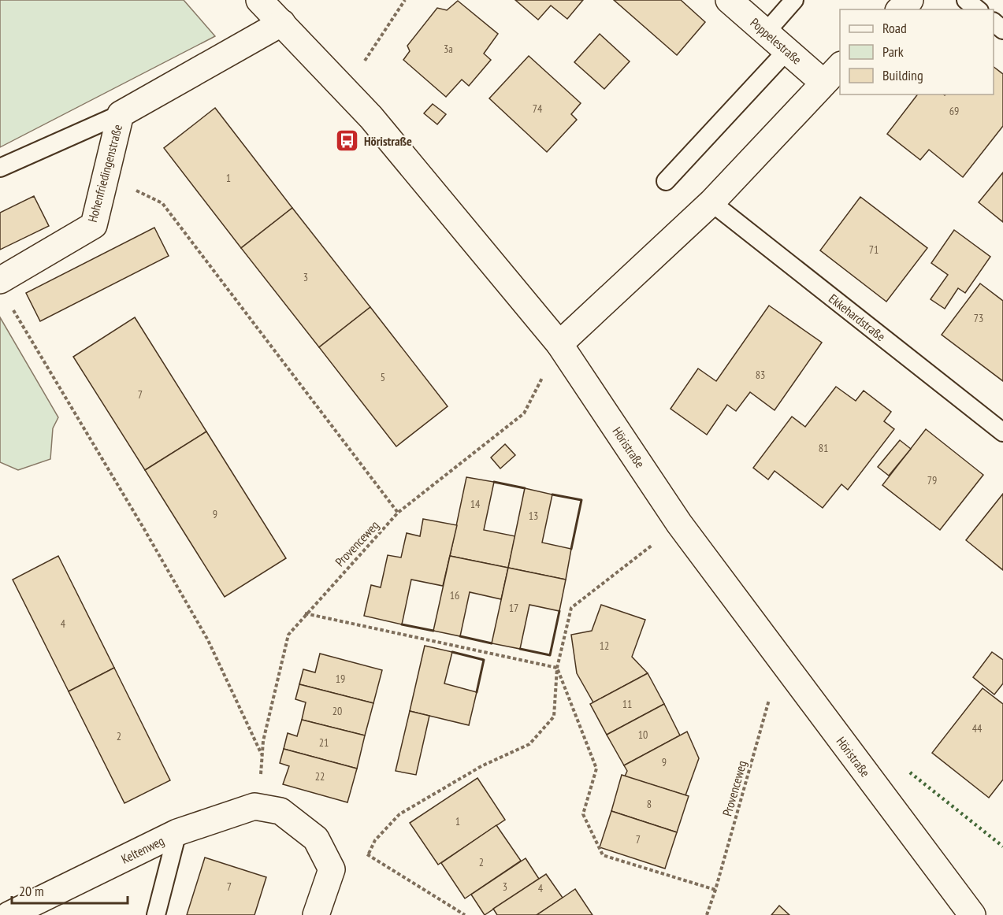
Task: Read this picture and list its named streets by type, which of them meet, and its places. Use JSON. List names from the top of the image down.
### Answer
{
  "streets": {
    "street": [
      "Poppelestraße",
      "Hohenfriedingenstraße",
      "Höristraße",
      "Keltenweg"
    ],
    "lane": ["Ekkehardstraße"],
    "path": ["Provenceweg"]
  },
  "crossings": [
    ["Hohenfriedingenstraße", "Höristraße"],
    ["Höristraße", "Provenceweg"],
    ["Provenceweg", "Keltenweg"]
  ],
  "places": {
    "bus stop": ["Höristraße"]
  },
  "house_numbers": [
    "3a",
    "74",
    "69",
    "1",
    "71",
    "3",
    "73",
    "83",
    "5",
    "7",
    "81",
    "79",
    "14",
    "9",
    "13",
    "16",
    "17",
    "4",
    "12",
    "19",
    "11",
    "20",
    "44",
    "10",
    "2",
    "21",
    "9",
    "22",
    "8",
    "1",
    "7",
    "2",
    "7",
    "3",
    "4"
  ],
  "legend": ["Road", "Park", "Building"],
  "scale_bar": "20 m"
}
